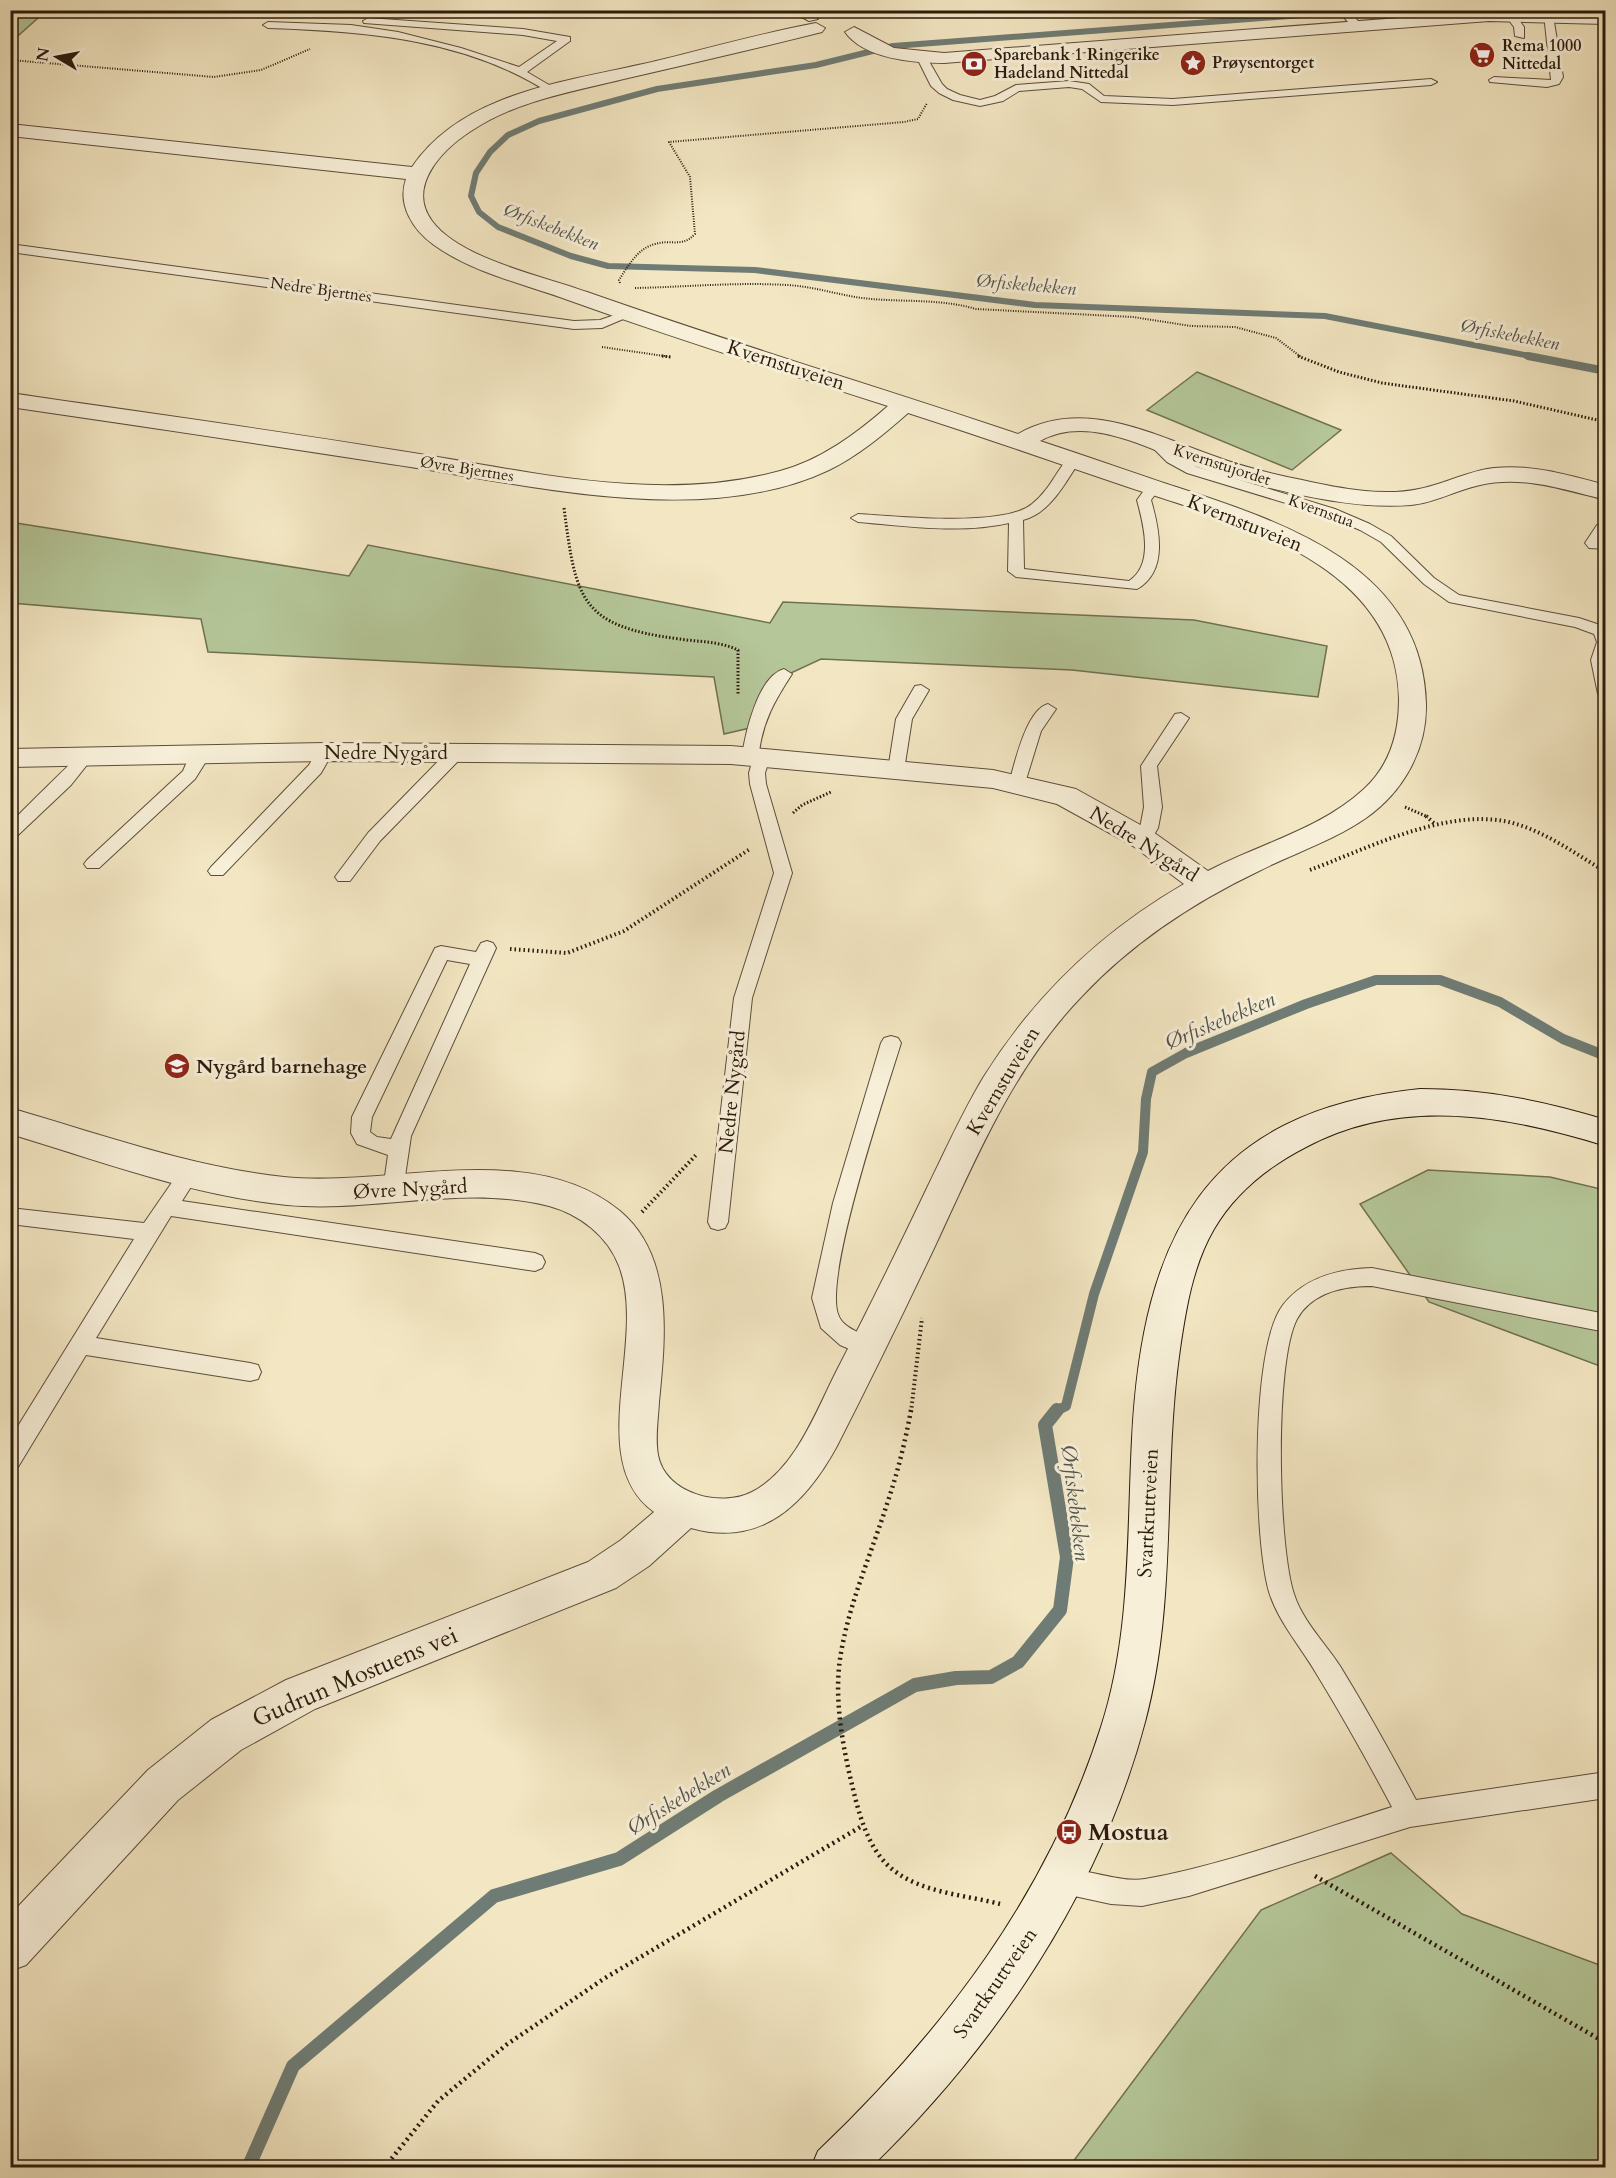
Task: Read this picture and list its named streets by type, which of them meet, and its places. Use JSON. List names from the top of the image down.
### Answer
{
  "streets": {
    "street": [
      "Kvernstuveien",
      "Kvernstujordet",
      "Øvre Bjertnes",
      "Kvernstua",
      "Nedre Nygård",
      "Øvre Nygård",
      "Svartkruttveien",
      "Gudrun Mostuens vei"
    ],
    "lane": ["Nedre Bjertnes"]
  },
  "crossings": [
    ["Nedre Bjertnes", "Kvernstuveien"],
    ["Kvernstuveien", "Øvre Bjertnes"],
    ["Kvernstuveien", "Kvernstua"],
    ["Kvernstuveien", "Nedre Nygård"],
    ["Kvernstuveien", "Øvre Nygård"],
    ["Kvernstuveien", "Gudrun Mostuens vei"],
    ["Kvernstujordet", "Kvernstua"]
  ],
  "water": ["Ørfiskebekken"],
  "places": {
    "supermarket": ["Rema 1000 Nittedal"],
    "place": ["Prøysentorget"],
    "bank": ["Sparebank 1 Ringerike Hadeland Nittedal"],
    "school or university": ["Nygård barnehage"],
    "bus stop": ["Mostua"]
  },
  "north": "left"
}
